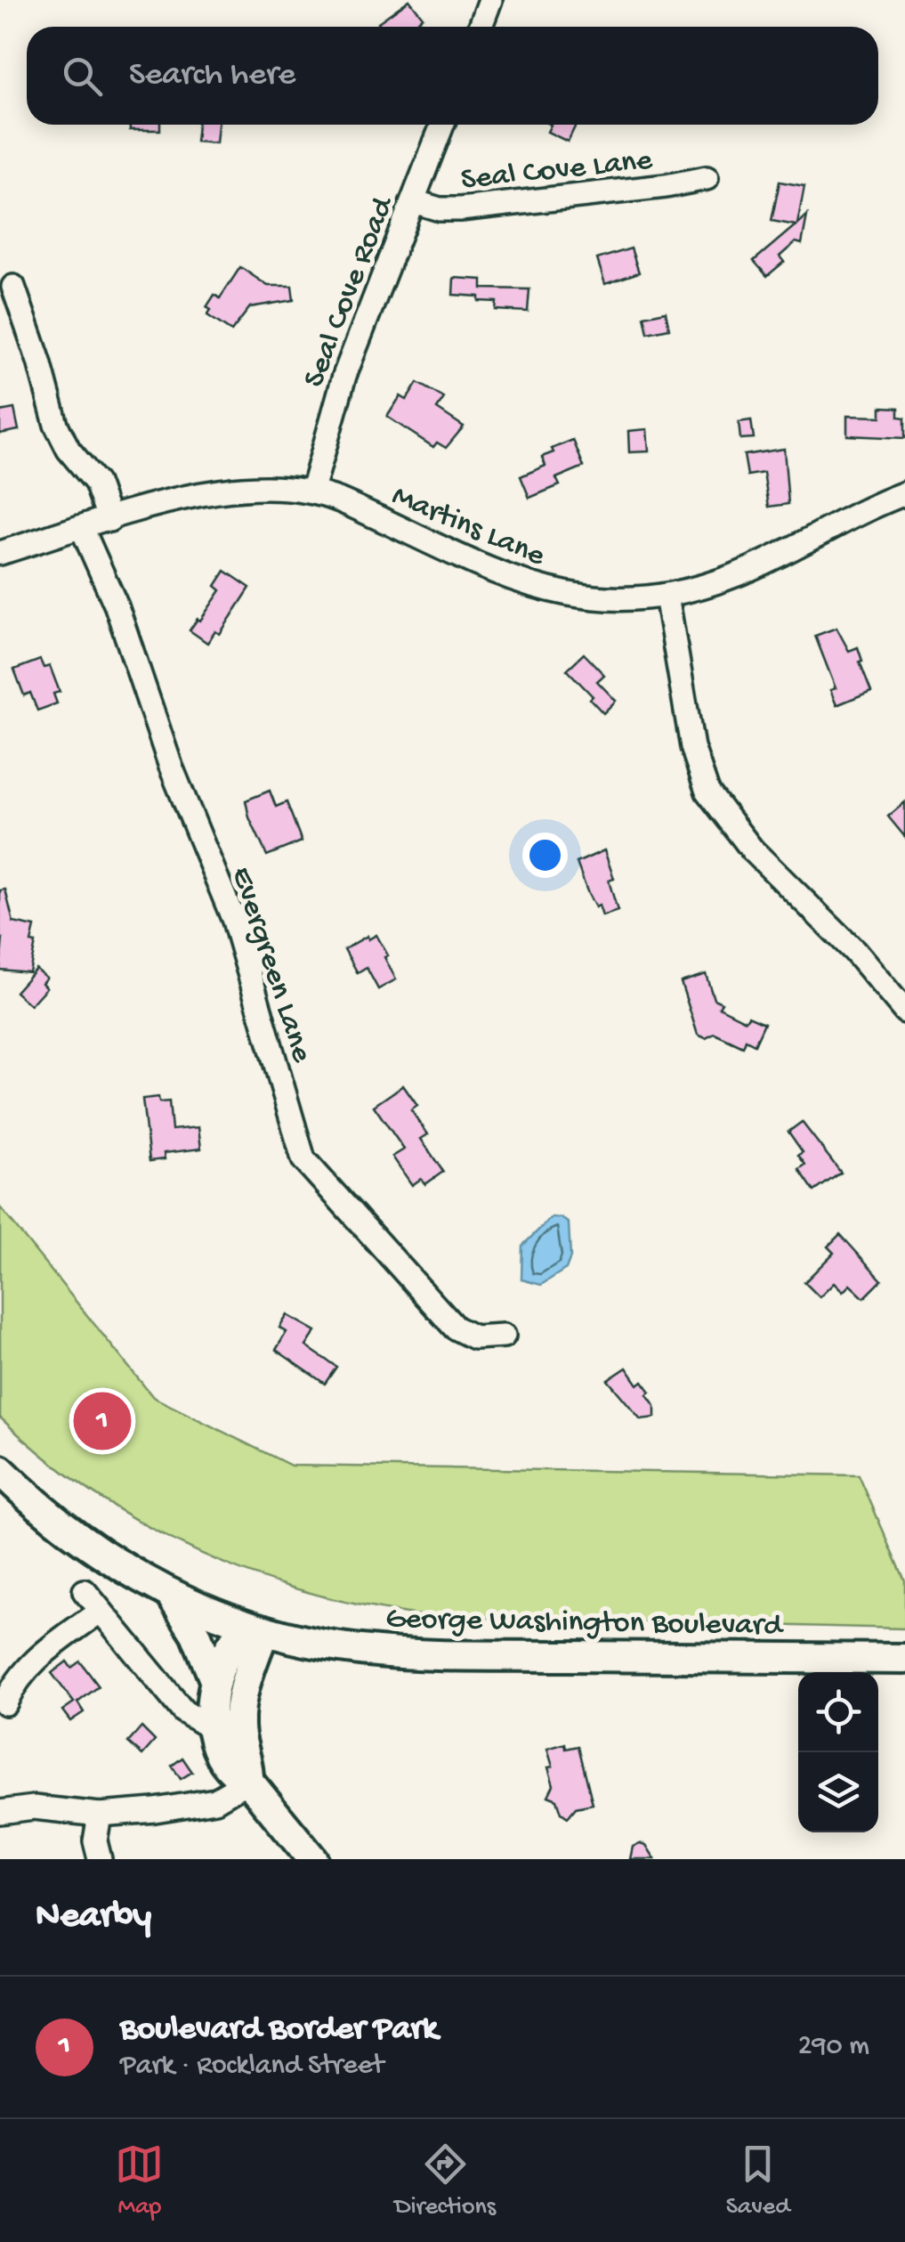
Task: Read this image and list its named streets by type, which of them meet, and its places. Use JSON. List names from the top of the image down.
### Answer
{
  "streets": {
    "main road": ["George Washington Boulevard"],
    "street": [
      "Seal Cove Lane",
      "Seal Cove Road",
      "Martins Lane",
      "Evergreen Lane"
    ]
  },
  "crossings": [
    ["Seal Cove Lane", "Seal Cove Road"],
    ["Seal Cove Road", "Martins Lane"],
    ["Martins Lane", "Evergreen Lane"]
  ],
  "page": {
    "search": "Search here",
    "pins": "1",
    "heading": "Nearby",
    "list": [
      {
        "mark": "1",
        "name": "Boulevard Border Park",
        "note": "Park · Rockland Street",
        "value": "290 m"
      }
    ],
    "nav": ["Map", "Directions", "Saved"]
  }
}
